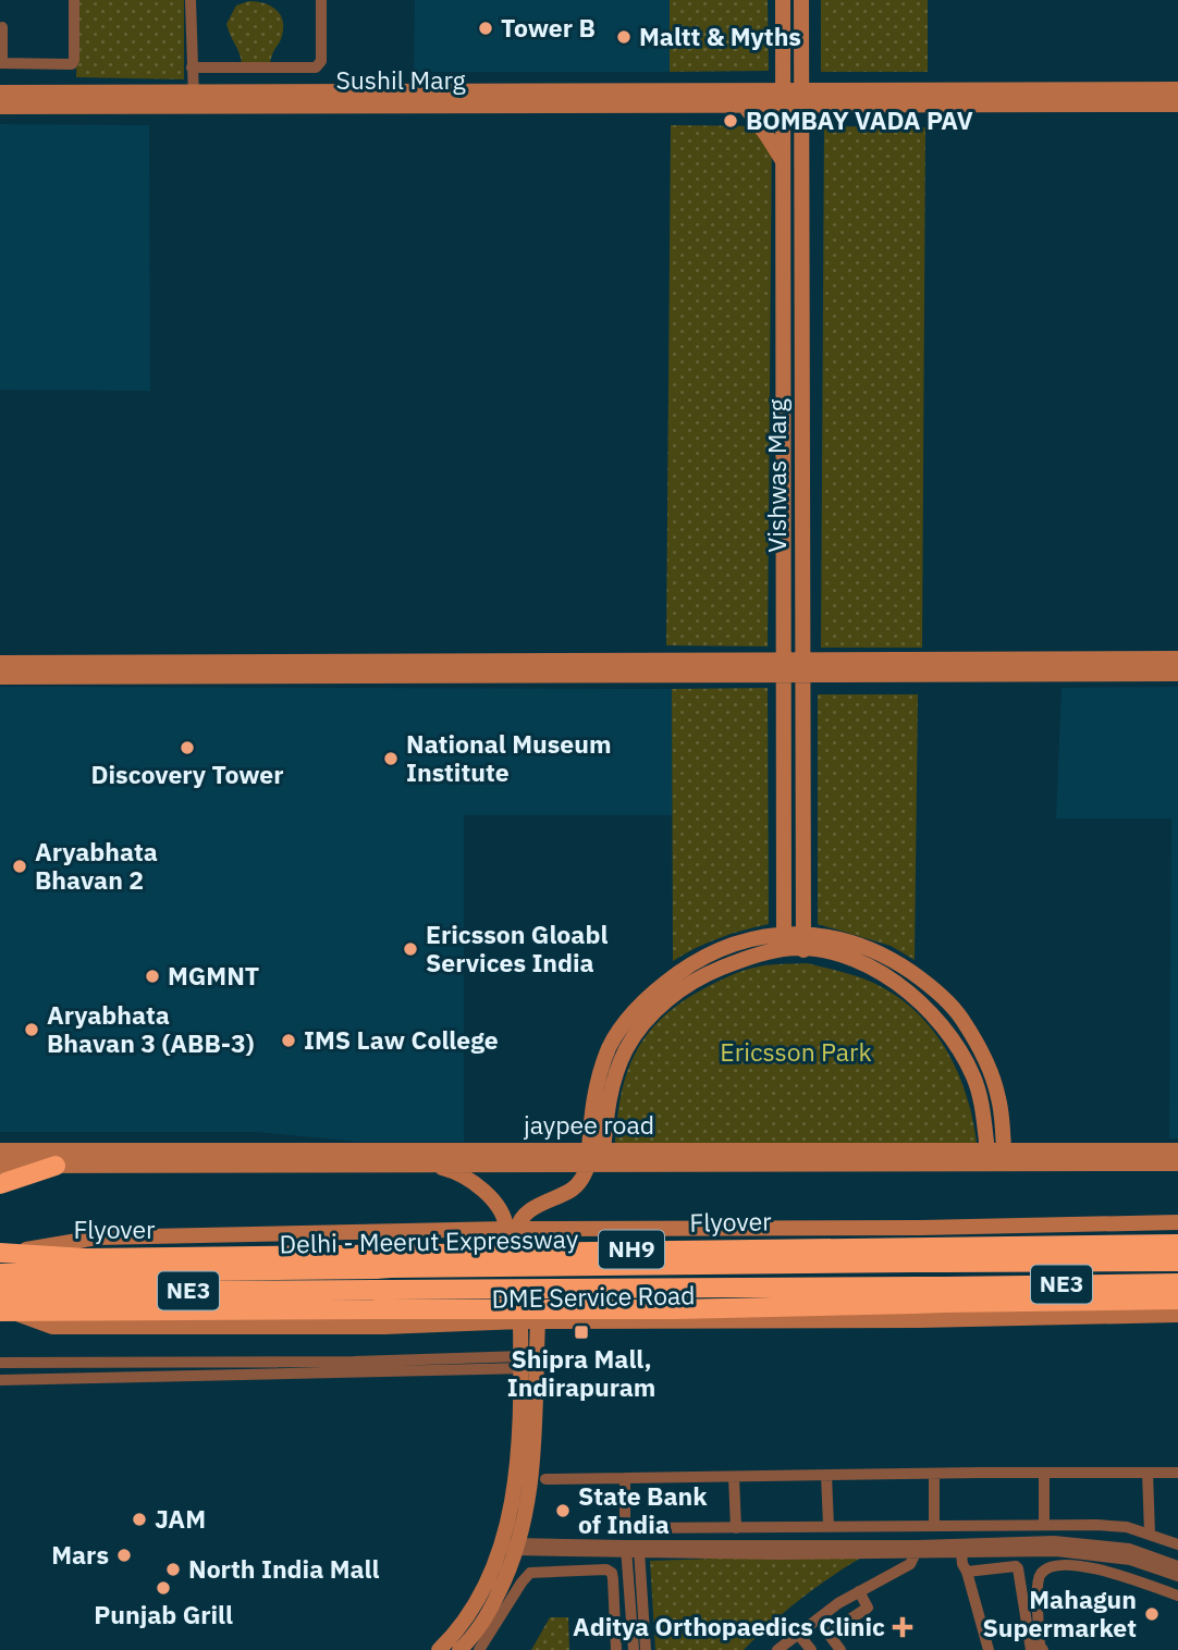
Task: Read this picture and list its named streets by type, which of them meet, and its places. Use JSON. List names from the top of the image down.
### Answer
{
  "streets": {
    "highway": [
      "Flyover",
      "Delhi - Meerut Expressway",
      "NH9",
      "NE3"
    ],
    "street": [
      "Sushil Marg",
      "Vishwas Marg",
      "jaypee road",
      "DME Service Road"
    ]
  },
  "crossings": [
    ["Sushil Marg", "Vishwas Marg"]
  ],
  "parks": ["Ericsson Park"],
  "places": {
    "other": [
      "Tower B",
      "Maltt & Myths",
      "BOMBAY VADA PAV",
      "Discovery Tower",
      "National Museum Institute",
      "Aryabhata Bhavan 2",
      "Ericsson Gloabl Services India",
      "MGMNT",
      "Aryabhata Bhavan 3 (ABB-3)",
      "IMS Law College",
      "State Bank of India",
      "JAM",
      "Mars",
      "North India Mall",
      "Punjab Grill",
      "Mahagun Supermarket"
    ],
    "transit": ["Shipra Mall, Indirapuram"],
    "health": ["Aditya Orthopaedics Clinic"]
  }
}
